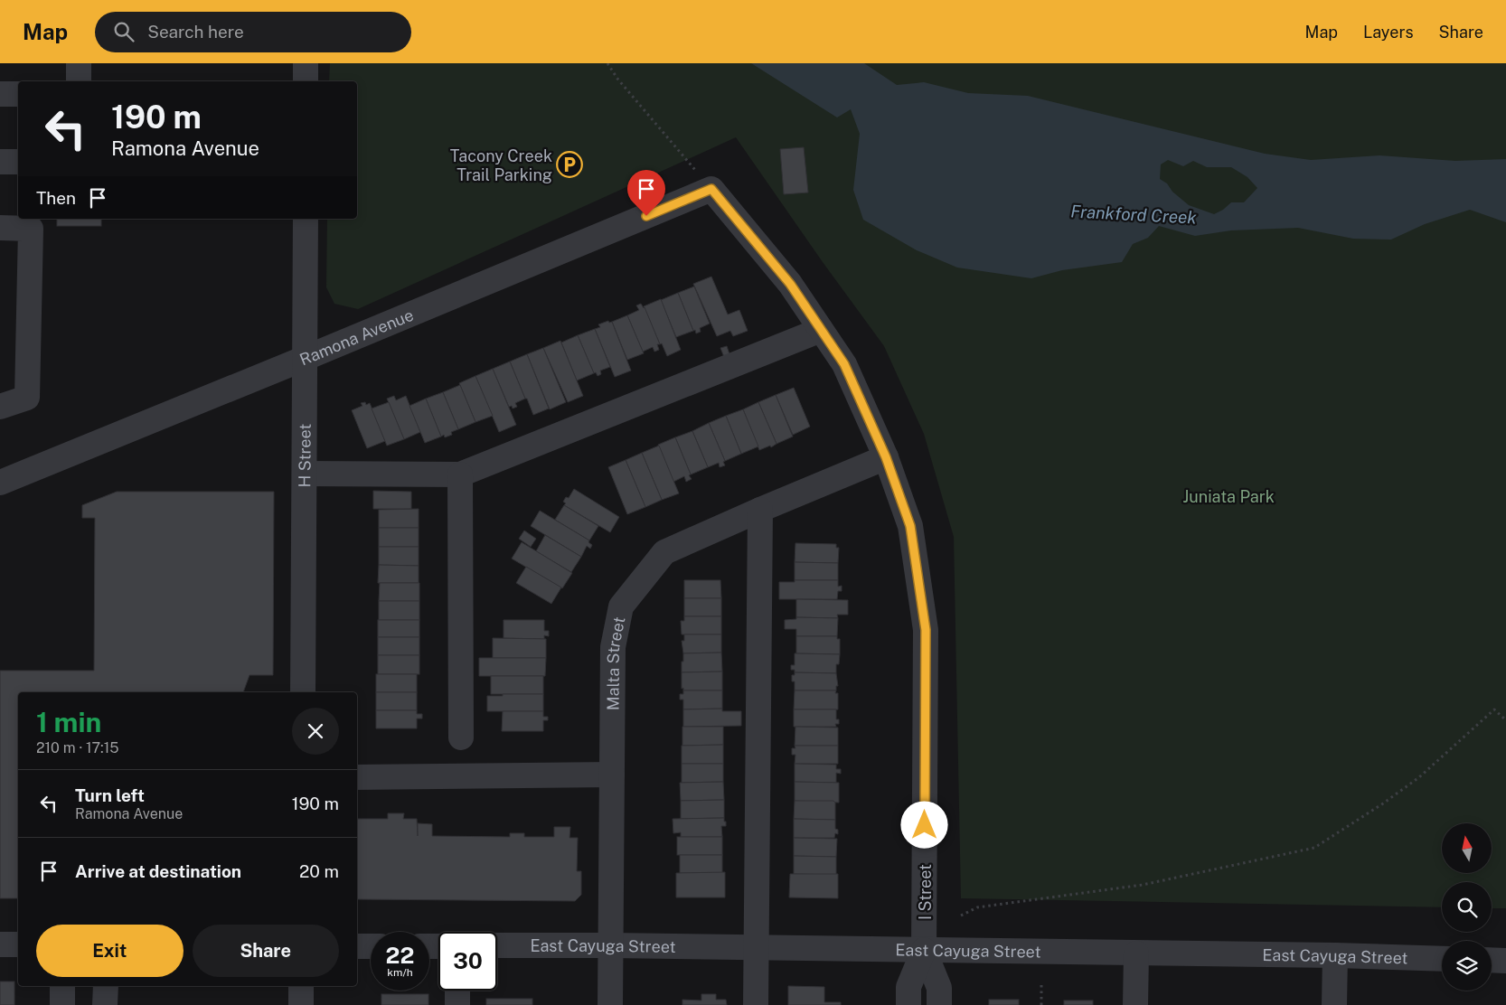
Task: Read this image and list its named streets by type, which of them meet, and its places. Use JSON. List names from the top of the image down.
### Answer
{
  "streets": {
    "street": [
      "Ramona Avenue",
      "H Street",
      "Malta Street",
      "I Street",
      "East Cayuga Street"
    ]
  },
  "crossings": [
    ["Ramona Avenue", "H Street"],
    ["Ramona Avenue", "I Street"],
    ["Malta Street", "I Street"],
    ["Malta Street", "East Cayuga Street"],
    ["I Street", "East Cayuga Street"]
  ],
  "water": ["Frankford Creek"],
  "parks": ["Juniata Park"],
  "places": {
    "parking": ["Tacony Creek Trail Parking"]
  },
  "north": "top",
  "page": {
    "header": "Map",
    "search": "Search here",
    "nav": ["Map", "Layers", "Share"],
    "turn": ["190 m", "Ramona Avenue"],
    "then": "Then",
    "heading": ["1 min", "210 m · 17:15"],
    "list": [
      {
        "name": "Turn left",
        "note": "Ramona Avenue",
        "value": "190 m"
      },
      {
        "name": "Arrive at destination",
        "value": "20 m"
      }
    ],
    "buttons": ["Exit", "Share"],
    "speed": "22 km/h",
    "limit": "30"
  }
}
